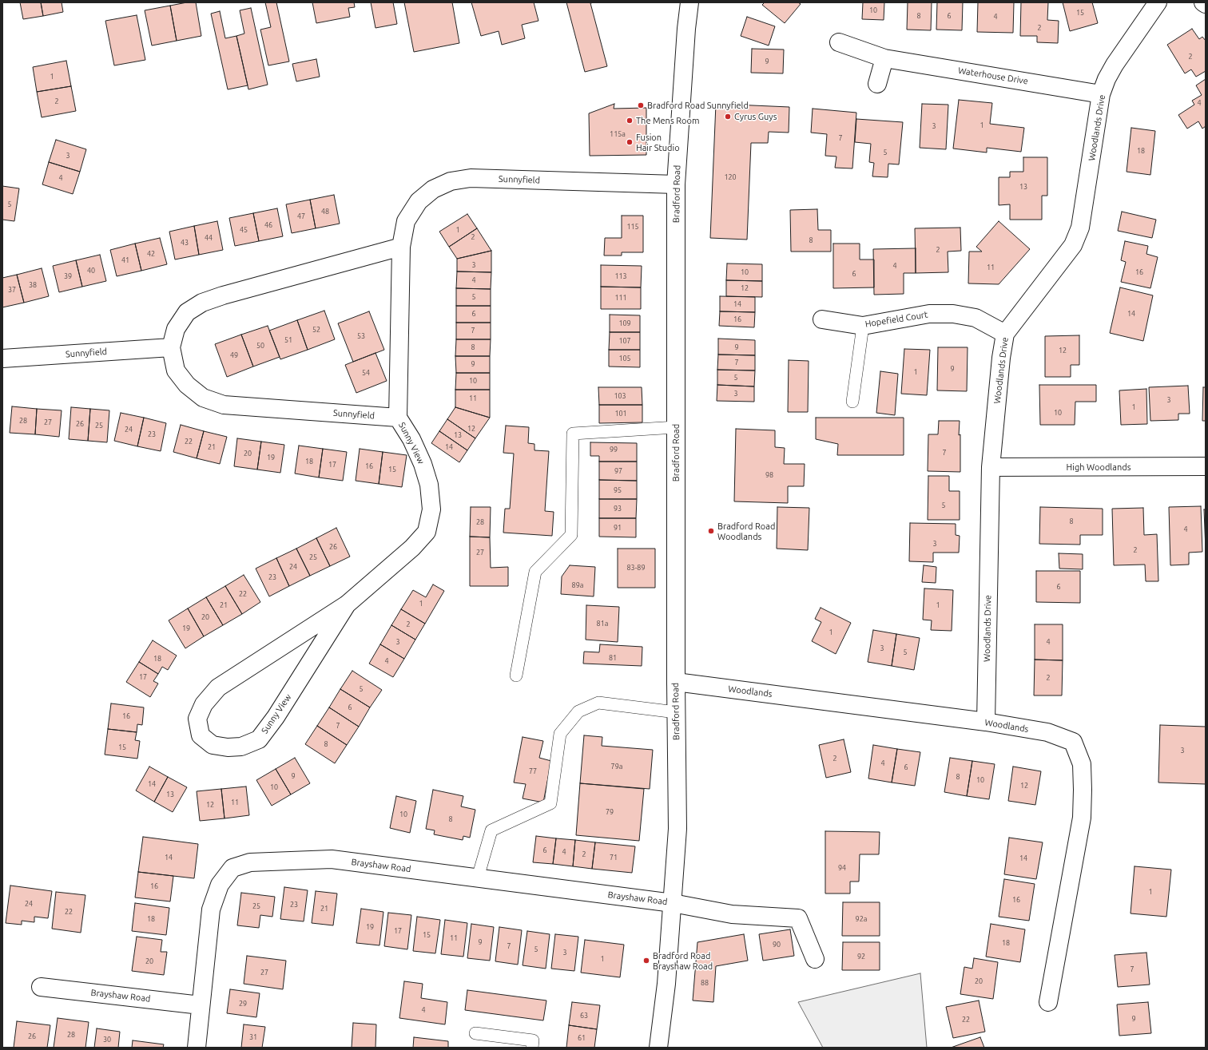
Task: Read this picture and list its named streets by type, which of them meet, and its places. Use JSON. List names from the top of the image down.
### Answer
{
  "streets": {
    "street": [
      "Waterhouse Drive",
      "Woodlands Drive",
      "Sunnyfield",
      "Bradford Road",
      "Hopefield Court",
      "Sunny View",
      "High Woodlands",
      "Woodlands",
      "Brayshaw Road"
    ]
  },
  "crossings": [
    ["Waterhouse Drive", "Woodlands Drive"],
    ["Woodlands Drive", "Hopefield Court"],
    ["Woodlands Drive", "High Woodlands"],
    ["Woodlands Drive", "Woodlands"],
    ["Sunnyfield", "Bradford Road"],
    ["Sunnyfield", "Sunny View"],
    ["Bradford Road", "Woodlands"],
    ["Bradford Road", "Brayshaw Road"]
  ],
  "places": [
    "Bradford Road Sunnyfield",
    "Cyrus Guys",
    "The Mens Room",
    "Fusion Hair Studio",
    "Bradford Road Woodlands",
    "Bradford Road Brayshaw Road"
  ],
  "house_numbers": [
    "10",
    "15",
    "8",
    "6",
    "4",
    "2",
    "2",
    "9",
    "1",
    "2",
    "4",
    "1",
    "3",
    "115a",
    "7",
    "18",
    "5",
    "3",
    "120",
    "4",
    "13",
    "5",
    "48",
    "47",
    "46",
    "115",
    "45",
    "1",
    "2",
    "44",
    "8",
    "43",
    "2",
    "42",
    "41",
    "3",
    "4",
    "11",
    "40",
    "10",
    "16",
    "6",
    "39",
    "113",
    "4",
    "38",
    "12",
    "37",
    "5",
    "111",
    "14",
    "6",
    "14",
    "16",
    "109",
    "52",
    "7",
    "53",
    "51",
    "107",
    "50",
    "8",
    "9",
    "12",
    "49",
    "105",
    "7",
    "9",
    "9",
    "1",
    "54",
    "5",
    "10",
    "3",
    "103",
    "11",
    "3",
    "1",
    "10",
    "101",
    "28",
    "27",
    "26",
    "25",
    "12",
    "24",
    "23",
    "13",
    "22",
    "21",
    "14",
    "99",
    "7",
    "20",
    "19",
    "18",
    "17",
    "16",
    "15",
    "97",
    "98",
    "95",
    "5",
    "93",
    "8",
    "28",
    "91",
    "4",
    "3",
    "26",
    "2",
    "27",
    "25",
    "24",
    "83-89",
    "23",
    "89a",
    "6",
    "22",
    "1",
    "21",
    "1",
    "20",
    "81a",
    "2",
    "19",
    "1",
    "3",
    "4",
    "3",
    "5",
    "81",
    "18",
    "4",
    "17",
    "2",
    "5",
    "6",
    "16",
    "7",
    "8",
    "15",
    "3",
    "2",
    "4",
    "79a",
    "6",
    "77",
    "9",
    "8",
    "10",
    "14",
    "12",
    "10",
    "13",
    "11",
    "12",
    "79",
    "10",
    "8",
    "6",
    "4",
    "2",
    "14",
    "71",
    "14",
    "94",
    "16",
    "1",
    "16",
    "24",
    "23",
    "25",
    "21",
    "22",
    "18",
    "92a",
    "19",
    "17",
    "15",
    "11",
    "9",
    "18",
    "90",
    "7",
    "5",
    "3",
    "92",
    "1",
    "20",
    "7",
    "27",
    "20",
    "88",
    "29",
    "4",
    "63",
    "9",
    "22",
    "28",
    "26",
    "31",
    "61",
    "30"
  ]
}
